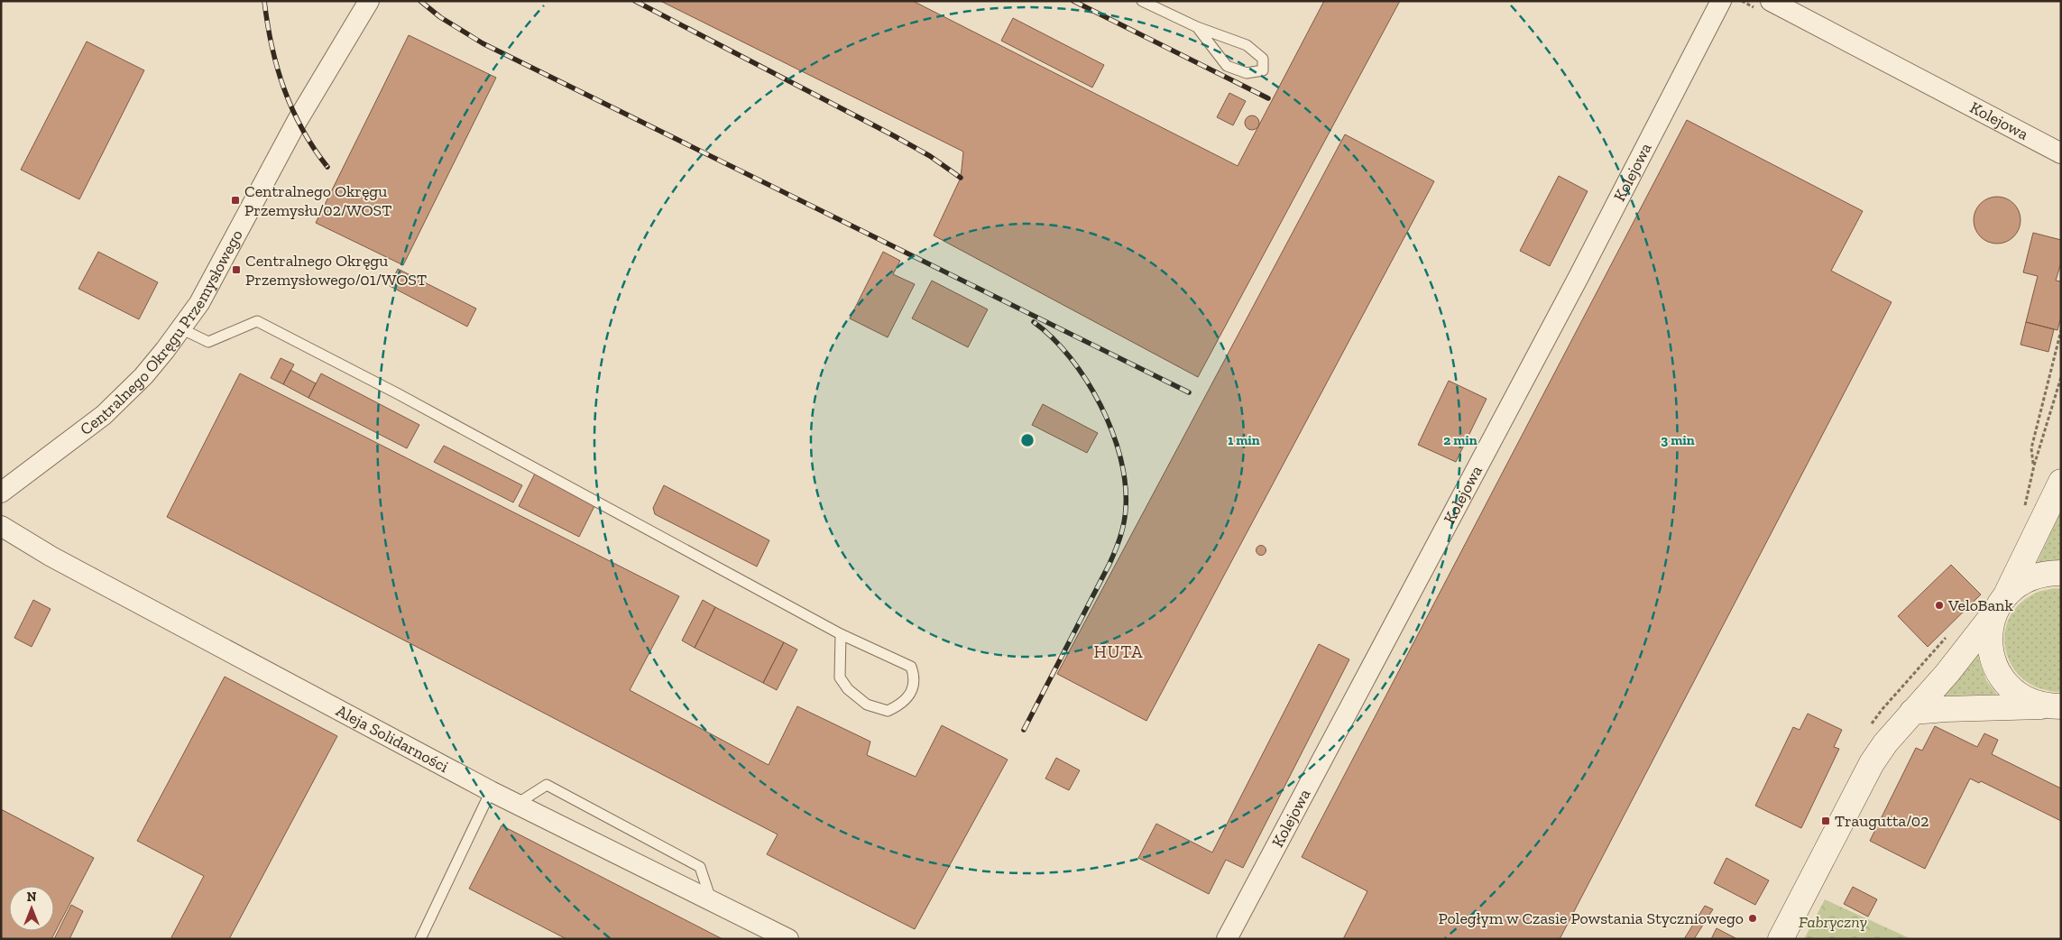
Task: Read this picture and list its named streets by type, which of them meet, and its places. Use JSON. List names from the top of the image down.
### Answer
{
  "streets": {
    "street": ["Kolejowa", "Centralnego Okręgu Przemysłowego", "Aleja Solidarności"]
  },
  "districts": ["HUTA"],
  "parks": ["Fabryczny"],
  "places": {
    "transit": ["Centralnego Okręgu Przemysłu/02/WOST", "Centralnego Okręgu Przemysłowego/01/WOST", "Traugutta/02"],
    "other": ["VeloBank", "Poległym w Czasie Powstania Styczniowego"]
  },
  "north": "top",
  "rings": ["1 min", "2 min", "3 min"]
}
